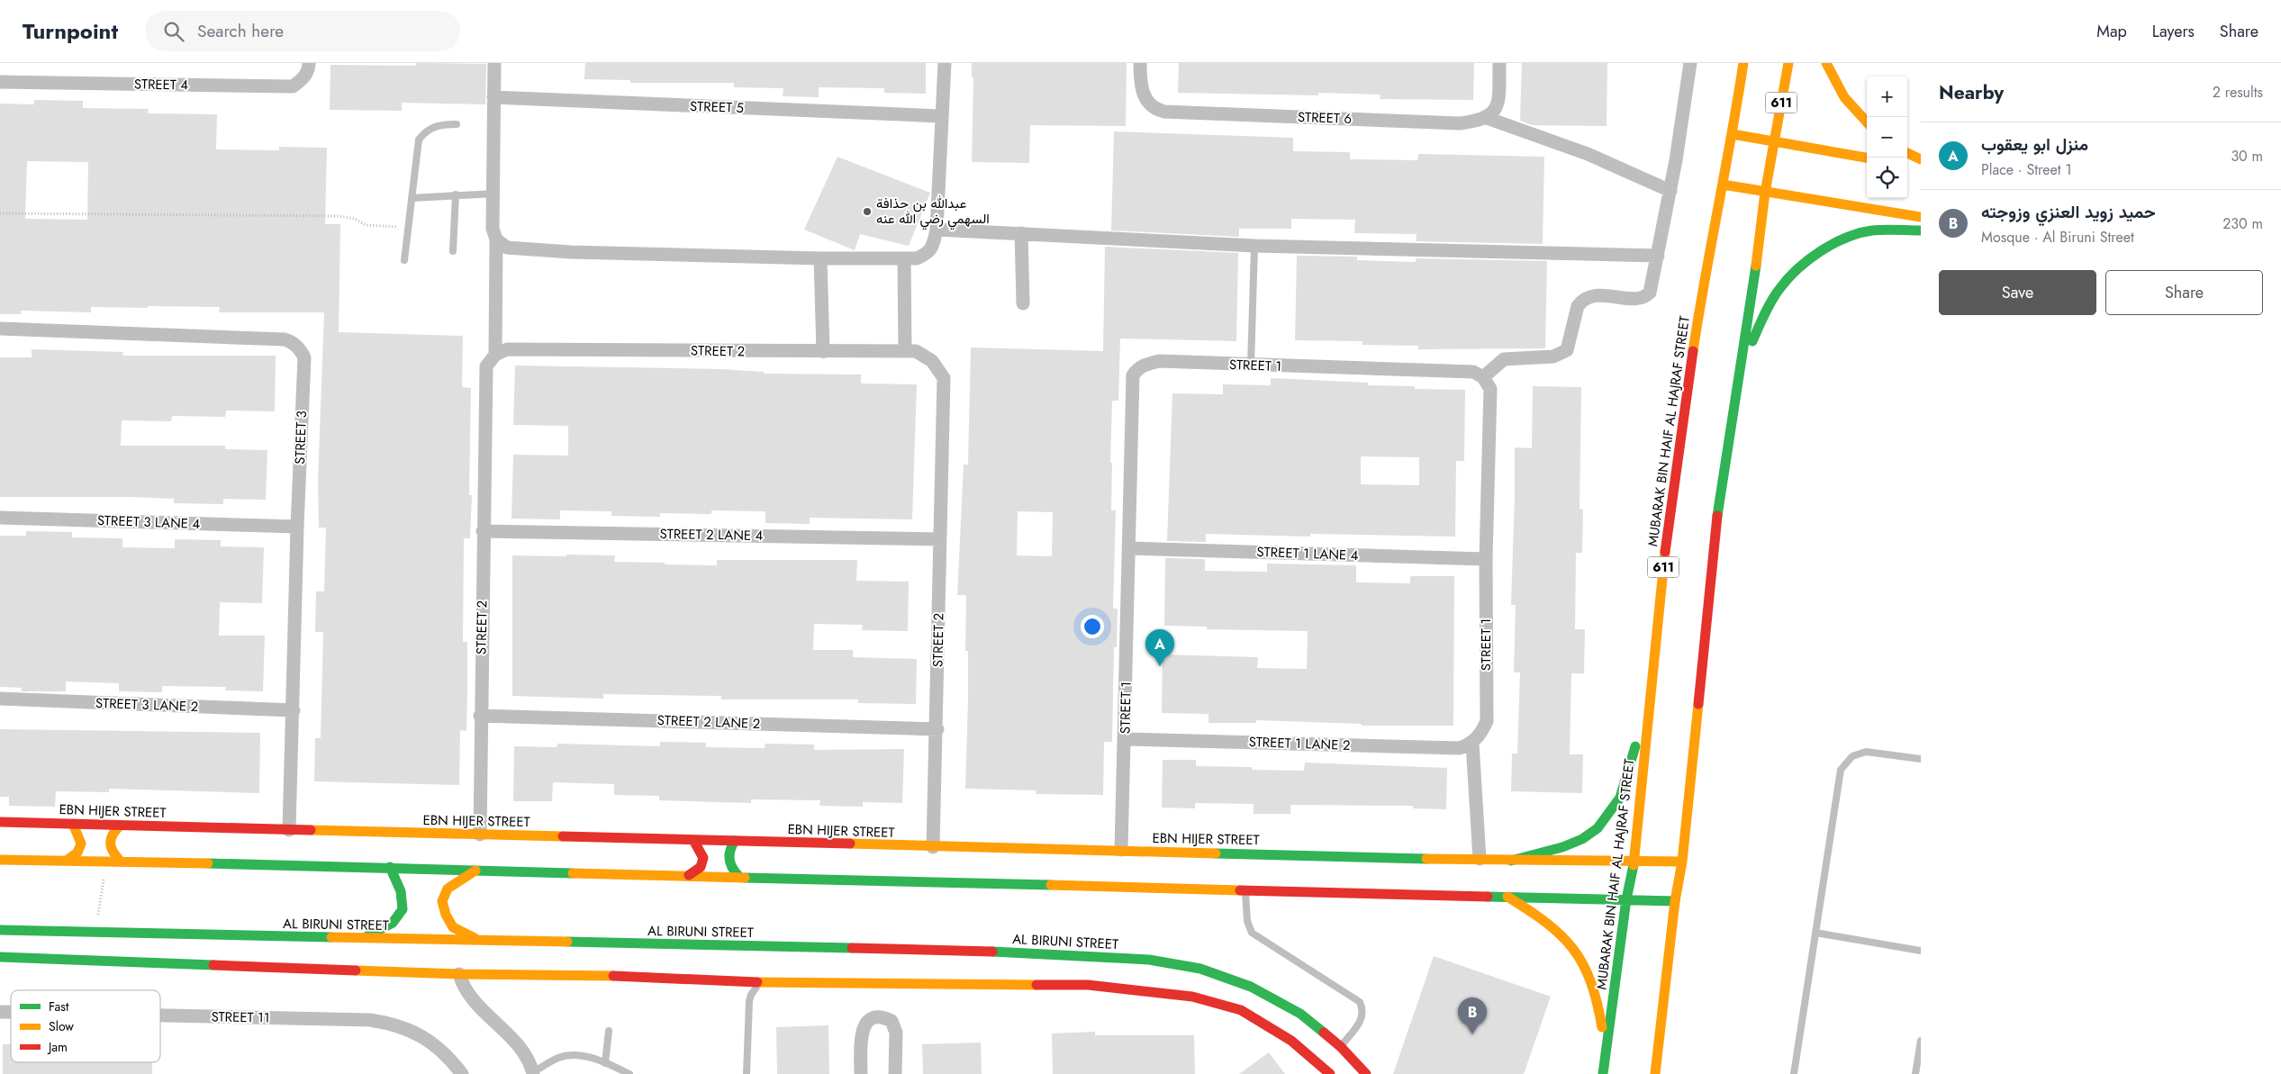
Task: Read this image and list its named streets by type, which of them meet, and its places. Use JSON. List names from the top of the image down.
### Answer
{
  "streets": {
    "main road": [
      "611",
      "MUBARAK BIN HAIF AL HAJRAF STREET",
      "EBN HIJER STREET",
      "AL BIRUNI STREET"
    ],
    "street": [
      "STREET 4",
      "STREET 5",
      "STREET 6",
      "STREET 2",
      "STREET 1",
      "STREET 3",
      "STREET 3 LANE 4",
      "STREET 2 LANE 4",
      "STREET 1 LANE 4",
      "STREET 3 LANE 2",
      "STREET 2 LANE 2",
      "STREET 1 LANE 2",
      "STREET 11"
    ]
  },
  "crossings": [
    ["611", "EBN HIJER STREET"],
    ["STREET 2", "STREET 2 LANE 4"],
    ["STREET 2", "STREET 2 LANE 2"],
    ["STREET 2", "EBN HIJER STREET"],
    ["STREET 1", "STREET 1 LANE 4"],
    ["STREET 1", "STREET 1 LANE 2"],
    ["STREET 1", "EBN HIJER STREET"],
    ["MUBARAK BIN HAIF AL HAJRAF STREET", "EBN HIJER STREET"],
    ["STREET 3", "STREET 3 LANE 4"],
    ["STREET 3", "STREET 3 LANE 2"],
    ["STREET 3", "EBN HIJER STREET"]
  ],
  "places": ["عبدالله بن حذافة السهمي رضي الله عنه"],
  "legend": ["Fast", "Slow", "Jam"],
  "page": {
    "header": "Turnpoint",
    "search": "Search here",
    "nav": ["Map", "Layers", "Share"],
    "heading": ["Nearby", "2 results"],
    "map_buttons": ["+", "−"],
    "list": [
      {
        "mark": "A",
        "name": "منزل ابو يعقوب",
        "note": "Place · Street 1",
        "value": "30 m"
      },
      {
        "mark": "B",
        "name": "حميد زويد العنزي وزوجته",
        "note": "Mosque · Al Biruni Street",
        "value": "230 m"
      }
    ],
    "buttons": ["Save", "Share"],
    "pins": ["A", "B"]
  }
}
